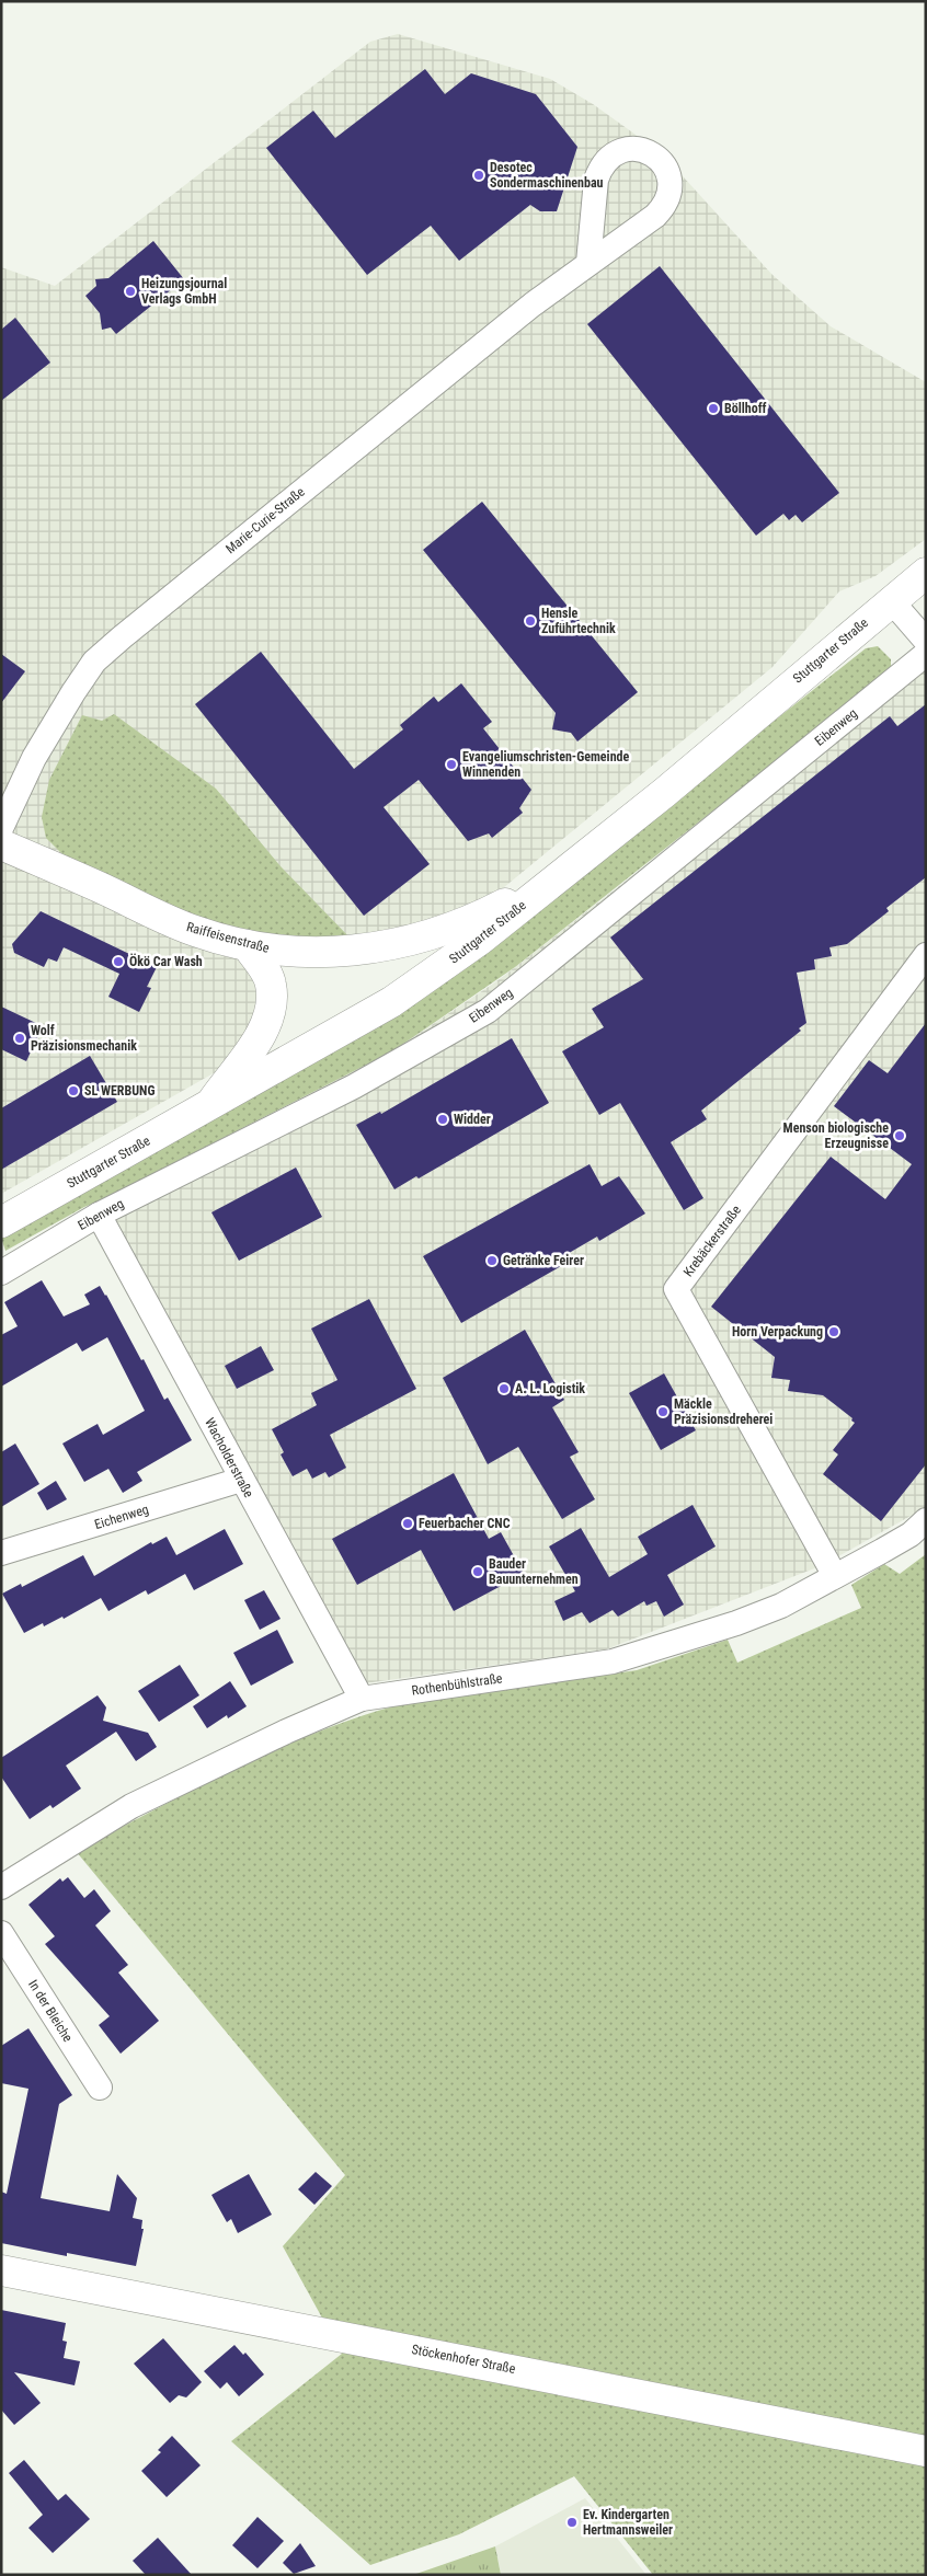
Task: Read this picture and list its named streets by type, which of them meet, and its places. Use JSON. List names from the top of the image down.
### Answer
{
  "streets": {
    "main road": ["Stuttgarter Straße", "Raiffeisenstraße", "Stöckenhofer Straße"],
    "street": [
      "Marie-Curie-Straße",
      "Eibenweg",
      "Krebäckerstraße",
      "Wacholderstraße",
      "Eichenweg",
      "Rothenbühlstraße",
      "In der Bleiche"
    ]
  },
  "crossings": [
    ["Stuttgarter Straße", "Raiffeisenstraße"],
    ["Eibenweg", "Wacholderstraße"],
    ["Krebäckerstraße", "Rothenbühlstraße"],
    ["Wacholderstraße", "Eichenweg"],
    ["Wacholderstraße", "Rothenbühlstraße"]
  ],
  "places": [
    "Desotec Sondermaschinenbau",
    "Heizungsjournal Verlags GmbH",
    "Böllhoff",
    "Hensle Zuführtechnik",
    "Evangeliumschristen-Gemeinde Winnenden",
    "Ökö Car Wash",
    "Wolf Präzisionsmechanik",
    "SL WERBUNG",
    "Widder",
    "Menson biologische Erzeugnisse",
    "Getränke Feirer",
    "Horn Verpackung",
    "A. L. Logistik",
    "Mäckle Präzisionsdreherei",
    "Feuerbacher CNC",
    "Bauder Bauunternehmen",
    "Ev. Kindergarten Hertmannsweiler"
  ]
}
